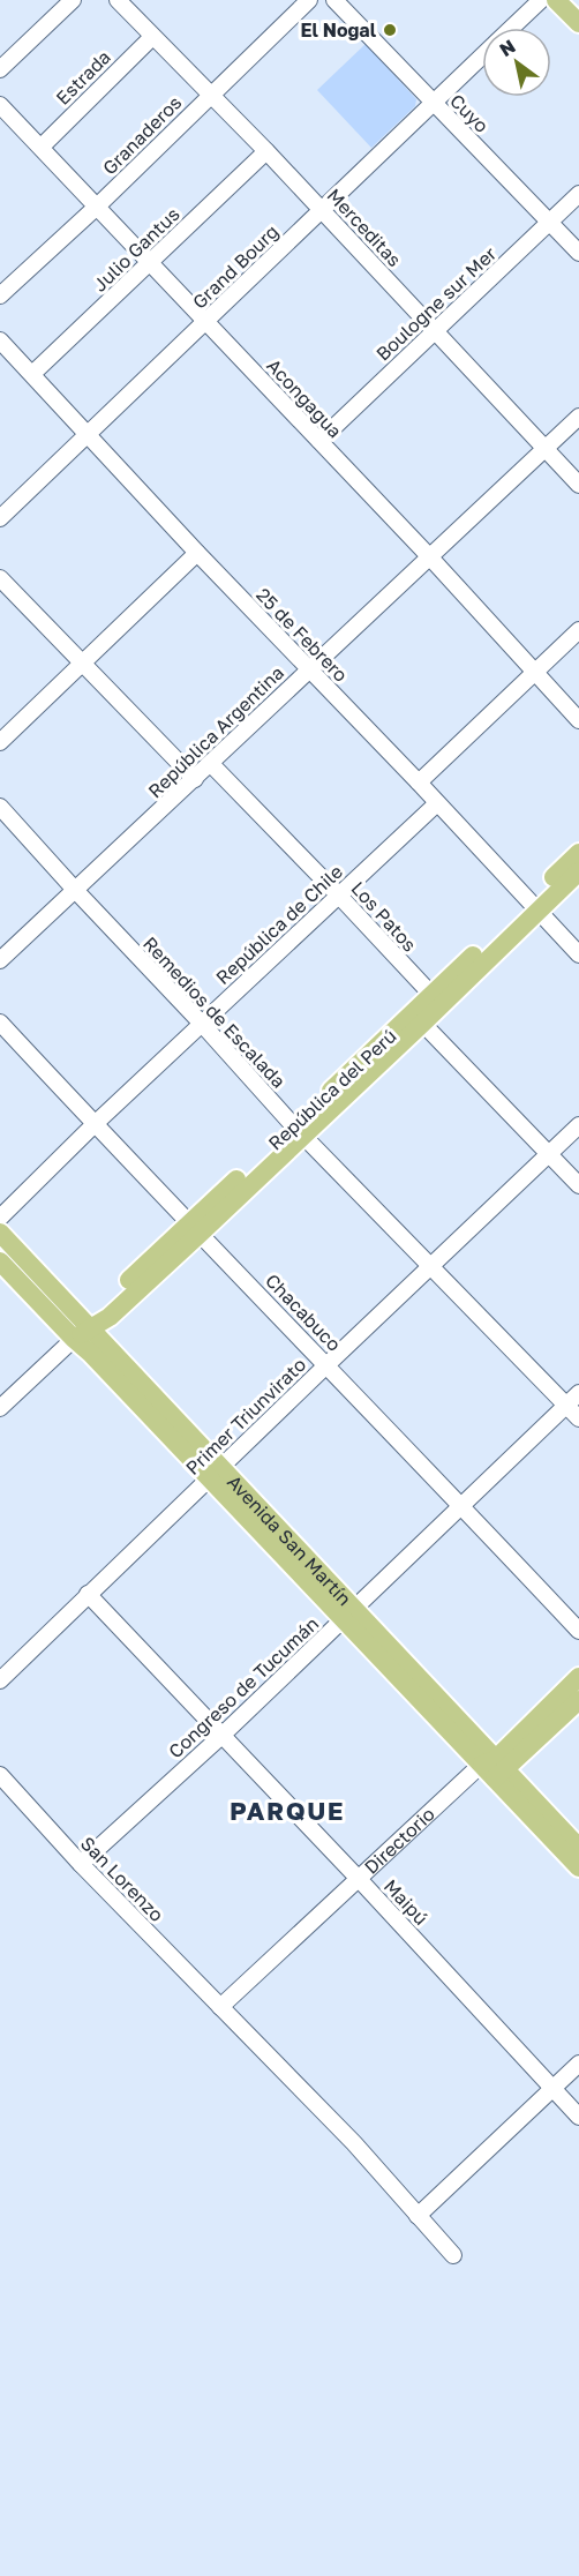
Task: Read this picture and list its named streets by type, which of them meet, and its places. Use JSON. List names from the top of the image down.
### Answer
{
  "streets": {
    "main road": ["República del Perú", "Avenida San Martín", "Directorio"],
    "street": [
      "Estrada",
      "Cuyo",
      "Granaderos",
      "Merceditas",
      "Julio Gantus",
      "Grand Bourg",
      "Boulogne sur Mer",
      "Acongagua",
      "25 de Febrero",
      "República Argentina",
      "Los Patos",
      "República de Chile",
      "Remedios de Escalada",
      "Chacabuco",
      "Primer Triunvirato",
      "Congreso de Tucumán",
      "San Lorenzo",
      "Maipú"
    ]
  },
  "crossings": [
    ["Estrada", "Merceditas"],
    ["Estrada", "Acongagua"],
    ["Cuyo", "Grand Bourg"],
    ["Cuyo", "Boulogne sur Mer"],
    ["Granaderos", "Merceditas"],
    ["Granaderos", "Acongagua"],
    ["Merceditas", "Julio Gantus"],
    ["Merceditas", "Grand Bourg"],
    ["Merceditas", "Boulogne sur Mer"],
    ["Merceditas", "República Argentina"],
    ["Julio Gantus", "Acongagua"],
    ["Julio Gantus", "25 de Febrero"],
    ["Grand Bourg", "Acongagua"],
    ["Grand Bourg", "25 de Febrero"],
    ["Boulogne sur Mer", "Acongagua"],
    ["Acongagua", "República Argentina"],
    ["25 de Febrero", "República Argentina"],
    ["25 de Febrero", "República de Chile"],
    ["25 de Febrero", "República del Perú"],
    ["República Argentina", "Los Patos"],
    ["República Argentina", "Remedios de Escalada"],
    ["Los Patos", "República de Chile"],
    ["Los Patos", "República del Perú"],
    ["República de Chile", "Remedios de Escalada"],
    ["República de Chile", "Chacabuco"],
    ["Remedios de Escalada", "República del Perú"],
    ["Remedios de Escalada", "Primer Triunvirato"],
    ["Remedios de Escalada", "Congreso de Tucumán"],
    ["República del Perú", "Chacabuco"],
    ["República del Perú", "Avenida San Martín"],
    ["Chacabuco", "Primer Triunvirato"],
    ["Chacabuco", "Congreso de Tucumán"],
    ["Primer Triunvirato", "Avenida San Martín"],
    ["Primer Triunvirato", "Maipú"],
    ["Avenida San Martín", "Congreso de Tucumán"],
    ["Avenida San Martín", "Directorio"],
    ["Congreso de Tucumán", "San Lorenzo"],
    ["Congreso de Tucumán", "Maipú"],
    ["Directorio", "San Lorenzo"],
    ["Directorio", "Maipú"]
  ],
  "districts": ["PARQUE"],
  "places": ["El Nogal"],
  "north": "top left"
}
